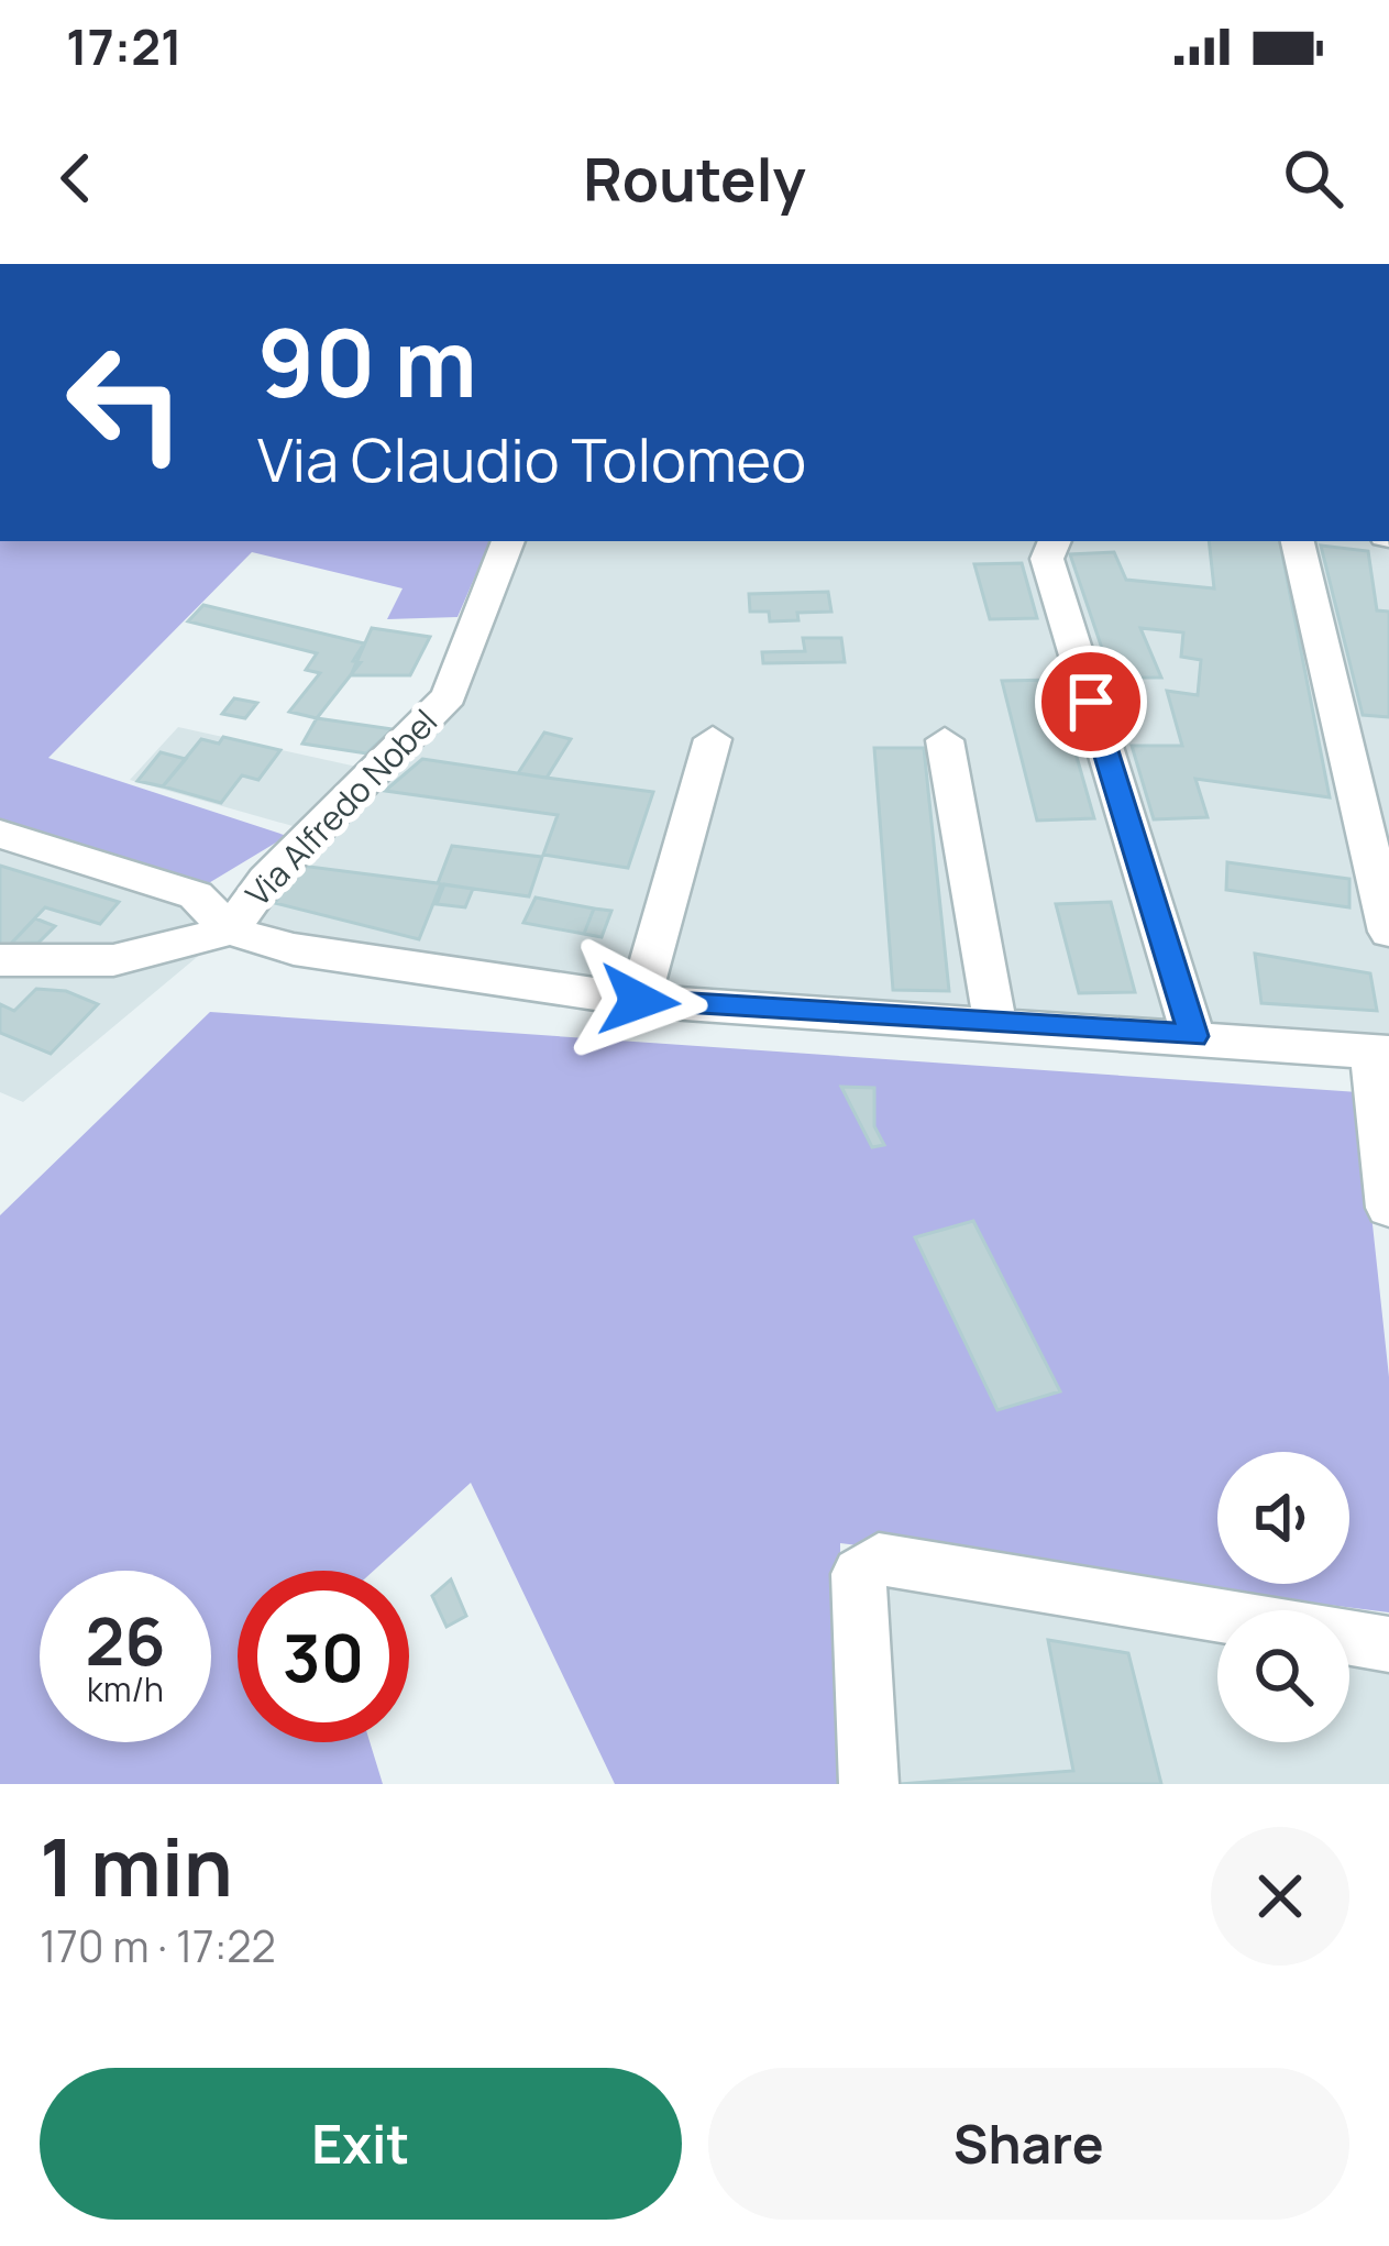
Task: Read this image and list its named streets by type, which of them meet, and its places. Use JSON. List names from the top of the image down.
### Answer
{
  "streets": {
    "street": ["Via Alfredo Nobel"]
  },
  "page": {
    "status": "17:21",
    "header": "Routely",
    "turn": ["90 m", "Via Claudio Tolomeo"],
    "speed": "26 km/h",
    "limit": "30",
    "heading": ["1 min", "170 m · 17:22"],
    "buttons": ["Exit", "Share"]
  }
}
